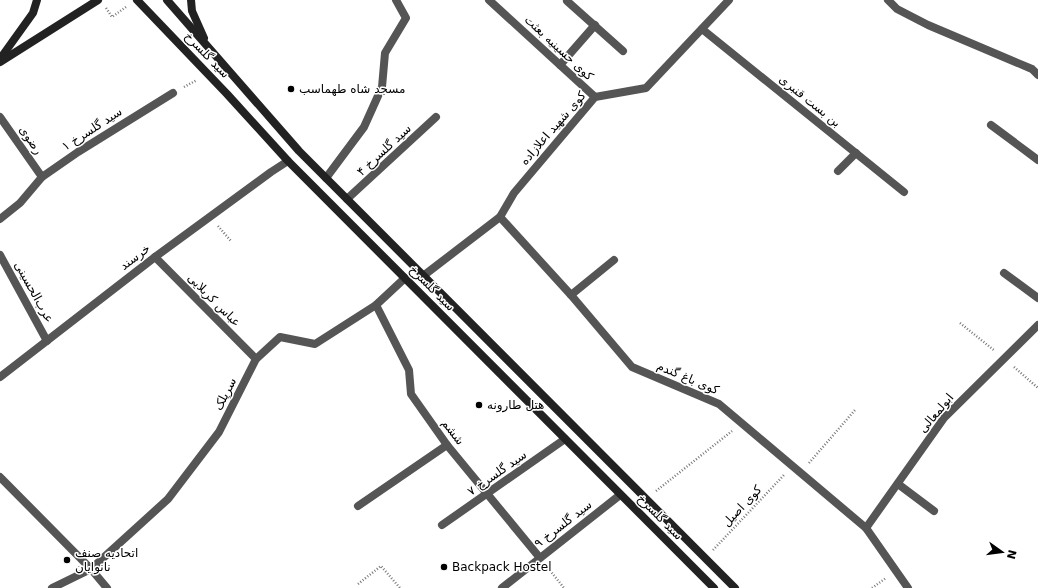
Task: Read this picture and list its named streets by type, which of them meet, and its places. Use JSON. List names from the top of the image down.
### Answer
{
  "streets": {
    "main road": ["سید گلسرخ"],
    "street": [
      "کوی حسینیه بعثت",
      "بن بست قنبری",
      "کوی شهید اعلازاده",
      "سید گلسرخ ۱",
      "رضوی",
      "سید گلسرخ ۴",
      "خرسند",
      "عرب‌الحسینی",
      "عباس کربلایی",
      "کوی باغ گندم",
      "سرپلک",
      "ابولمعالی",
      "ششم",
      "سید گلسرخ ۷",
      "سید گلسرخ ۹"
    ],
    "path": ["کوی اصیل"]
  },
  "crossings": [
    ["کوی حسینیه بعثت", "کوی شهید اعلازاده"],
    ["سید گلسرخ", "کوی شهید اعلازاده"],
    ["سید گلسرخ", "سید گلسرخ ۴"],
    ["سید گلسرخ", "خرسند"],
    ["سید گلسرخ", "سرپلک"],
    ["سید گلسرخ", "سید گلسرخ ۷"],
    ["سید گلسرخ", "کوی اصیل"],
    ["سید گلسرخ", "سید گلسرخ ۹"],
    ["بن بست قنبری", "کوی شهید اعلازاده"],
    ["کوی شهید اعلازاده", "کوی باغ گندم"],
    ["سید گلسرخ ۱", "رضوی"],
    ["خرسند", "عرب‌الحسینی"],
    ["خرسند", "عباس کربلایی"],
    ["عباس کربلایی", "سرپلک"],
    ["کوی باغ گندم", "ابولمعالی"],
    ["کوی باغ گندم", "کوی اصیل"],
    ["سرپلک", "ششم"],
    ["ششم", "سید گلسرخ ۷"],
    ["ششم", "سید گلسرخ ۹"]
  ],
  "places": [
    "مسجد شاه طهماسب",
    "هتل طارونه",
    "اتحادیه صنف نانوایان",
    "Backpack Hostel"
  ],
  "north": "right"
}
